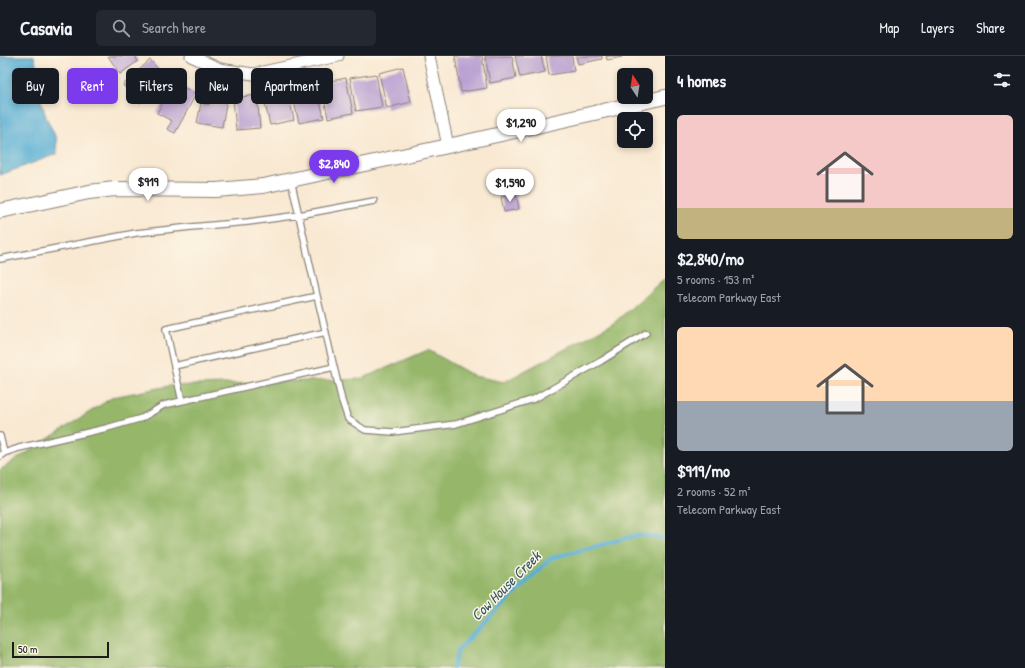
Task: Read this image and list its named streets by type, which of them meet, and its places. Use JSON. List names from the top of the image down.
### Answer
{
  "water": ["Cow House Creek"],
  "scale_bar": "50 m",
  "north": "top",
  "page": {
    "header": "Casavia",
    "search": "Search here",
    "nav": ["Map", "Layers", "Share"],
    "heading": "4 homes",
    "chip": [
      "Buy",
      "Rent",
      "Filters",
      "New",
      "Apartment"
    ],
    "list": [
      {
        "name": "$2,840/mo",
        "note": "5 rooms · 153 m² · Telecom Parkway East"
      },
      {
        "name": "$919/mo",
        "note": "2 rooms · 52 m² · Telecom Parkway East"
      }
    ],
    "price": [
      "$1,290",
      "$2,840",
      "$919",
      "$1,590"
    ],
    "scale": "50 m"
  }
}
